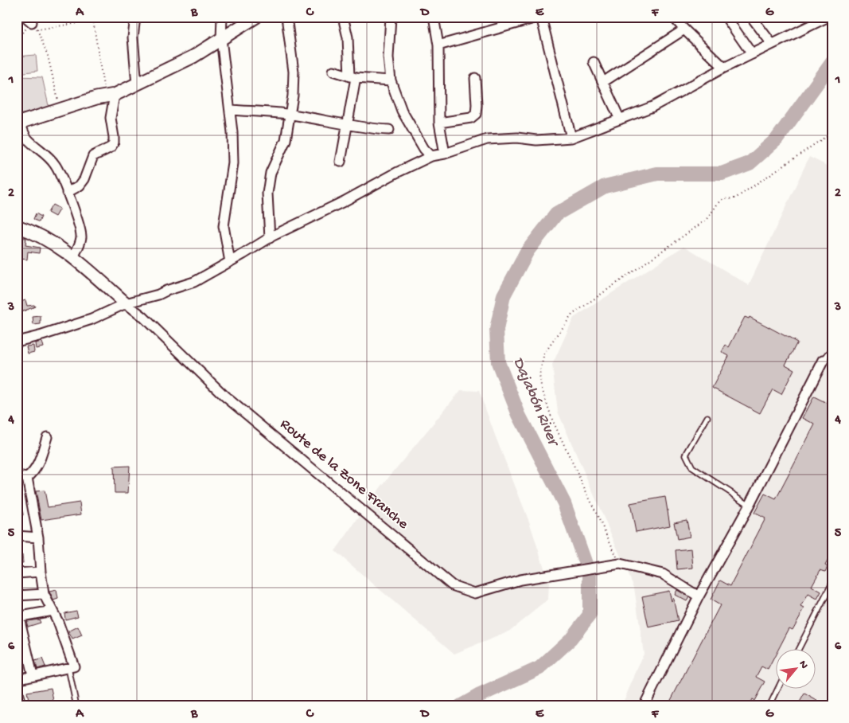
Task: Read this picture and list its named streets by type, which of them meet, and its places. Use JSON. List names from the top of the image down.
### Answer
{
  "streets": {
    "street": ["Route de la Zone Franche"]
  },
  "water": ["Dajabón River"],
  "north": "top right",
  "grid": {
    "columns": [
      "A",
      "B",
      "C",
      "D",
      "E",
      "F",
      "G"
    ],
    "rows": [
      "1",
      "2",
      "3",
      "4",
      "5",
      "6"
    ]
  }
}
